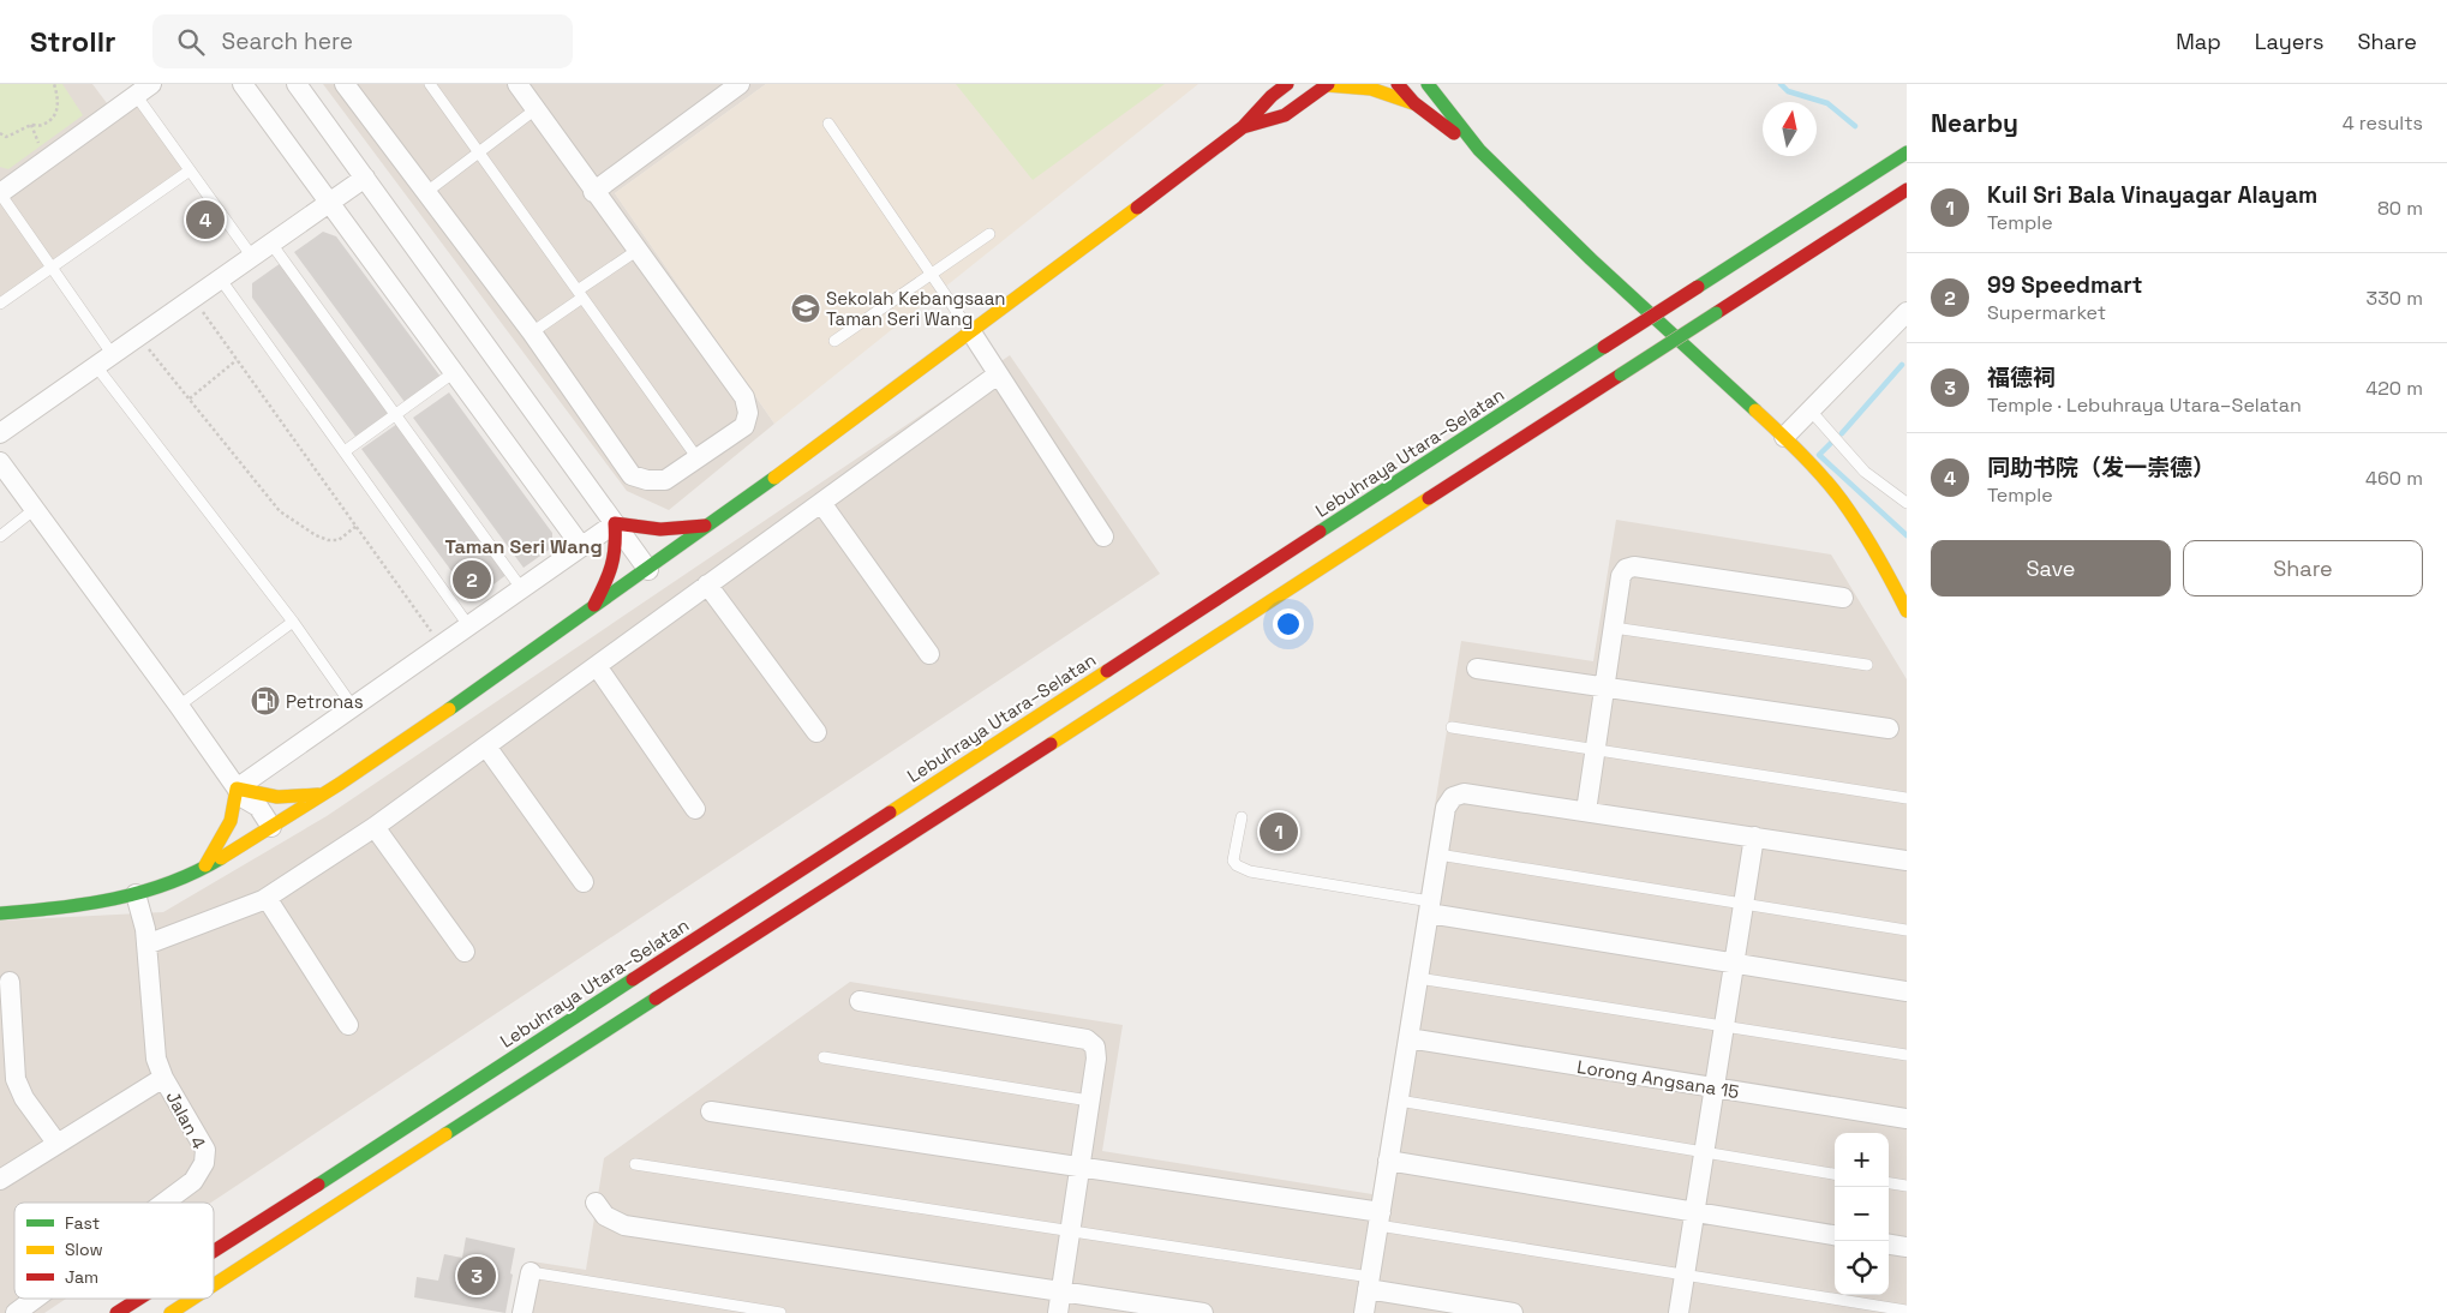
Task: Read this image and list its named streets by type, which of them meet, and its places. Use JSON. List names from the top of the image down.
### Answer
{
  "streets": {
    "main road": ["Lebuhraya Utara–Selatan"],
    "street": ["Lorong Angsana 15", "Jalan 4"]
  },
  "districts": ["Taman Seri Wang"],
  "places": {
    "school or university": ["Sekolah Kebangsaan Taman Seri Wang"],
    "fuel station": ["Petronas"]
  },
  "legend": ["Fast", "Slow", "Jam"],
  "north": "top",
  "page": {
    "header": "Strollr",
    "search": "Search here",
    "nav": ["Map", "Layers", "Share"],
    "heading": ["Nearby", "4 results"],
    "list": [
      {
        "mark": "1",
        "name": "Kuil Sri Bala Vinayagar Alayam",
        "note": "Temple",
        "value": "80 m"
      },
      {
        "mark": "2",
        "name": "99 Speedmart",
        "note": "Supermarket",
        "value": "330 m"
      },
      {
        "mark": "3",
        "name": "福德祠",
        "note": "Temple · Lebuhraya Utara–Selatan",
        "value": "420 m"
      },
      {
        "mark": "4",
        "name": "同助书院（发一崇德）",
        "note": "Temple",
        "value": "460 m"
      }
    ],
    "pins": [
      "4",
      "2",
      "1",
      "3"
    ],
    "buttons": ["Save", "Share"],
    "map_buttons": ["+", "−"]
  }
}
